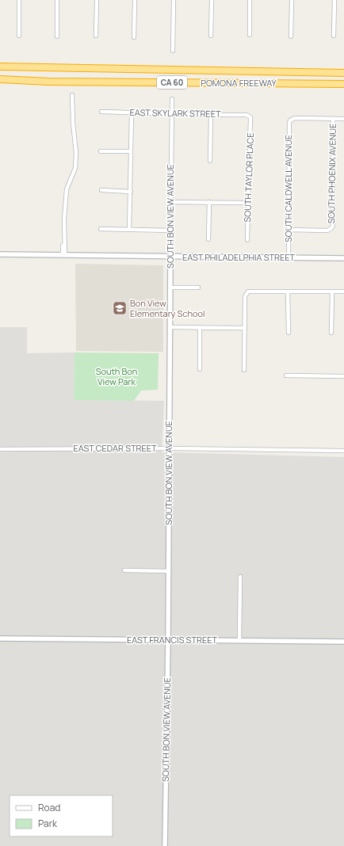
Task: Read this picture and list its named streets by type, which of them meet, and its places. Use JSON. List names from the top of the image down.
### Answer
{
  "streets": {
    "highway": ["CA 60", "POMONA FREEWAY"],
    "street": [
      "EAST SKYLARK STREET",
      "SOUTH PHOENIX AVENUE",
      "SOUTH TAYLOR PLACE",
      "SOUTH CALDWELL AVENUE",
      "SOUTH BON VIEW AVENUE",
      "EAST PHILADELPHIA STREET",
      "EAST CEDAR STREET",
      "EAST FRANCIS STREET"
    ]
  },
  "crossings": [
    ["EAST SKYLARK STREET", "SOUTH TAYLOR PLACE"],
    ["EAST SKYLARK STREET", "SOUTH BON VIEW AVENUE"],
    ["SOUTH PHOENIX AVENUE", "SOUTH CALDWELL AVENUE"],
    ["SOUTH CALDWELL AVENUE", "EAST PHILADELPHIA STREET"],
    ["SOUTH BON VIEW AVENUE", "EAST PHILADELPHIA STREET"],
    ["SOUTH BON VIEW AVENUE", "EAST CEDAR STREET"],
    ["SOUTH BON VIEW AVENUE", "EAST FRANCIS STREET"]
  ],
  "parks": ["South Bon View Park"],
  "places": {
    "school or university": ["Bon View Elementary School"]
  },
  "legend": ["Road", "Park"]
}
